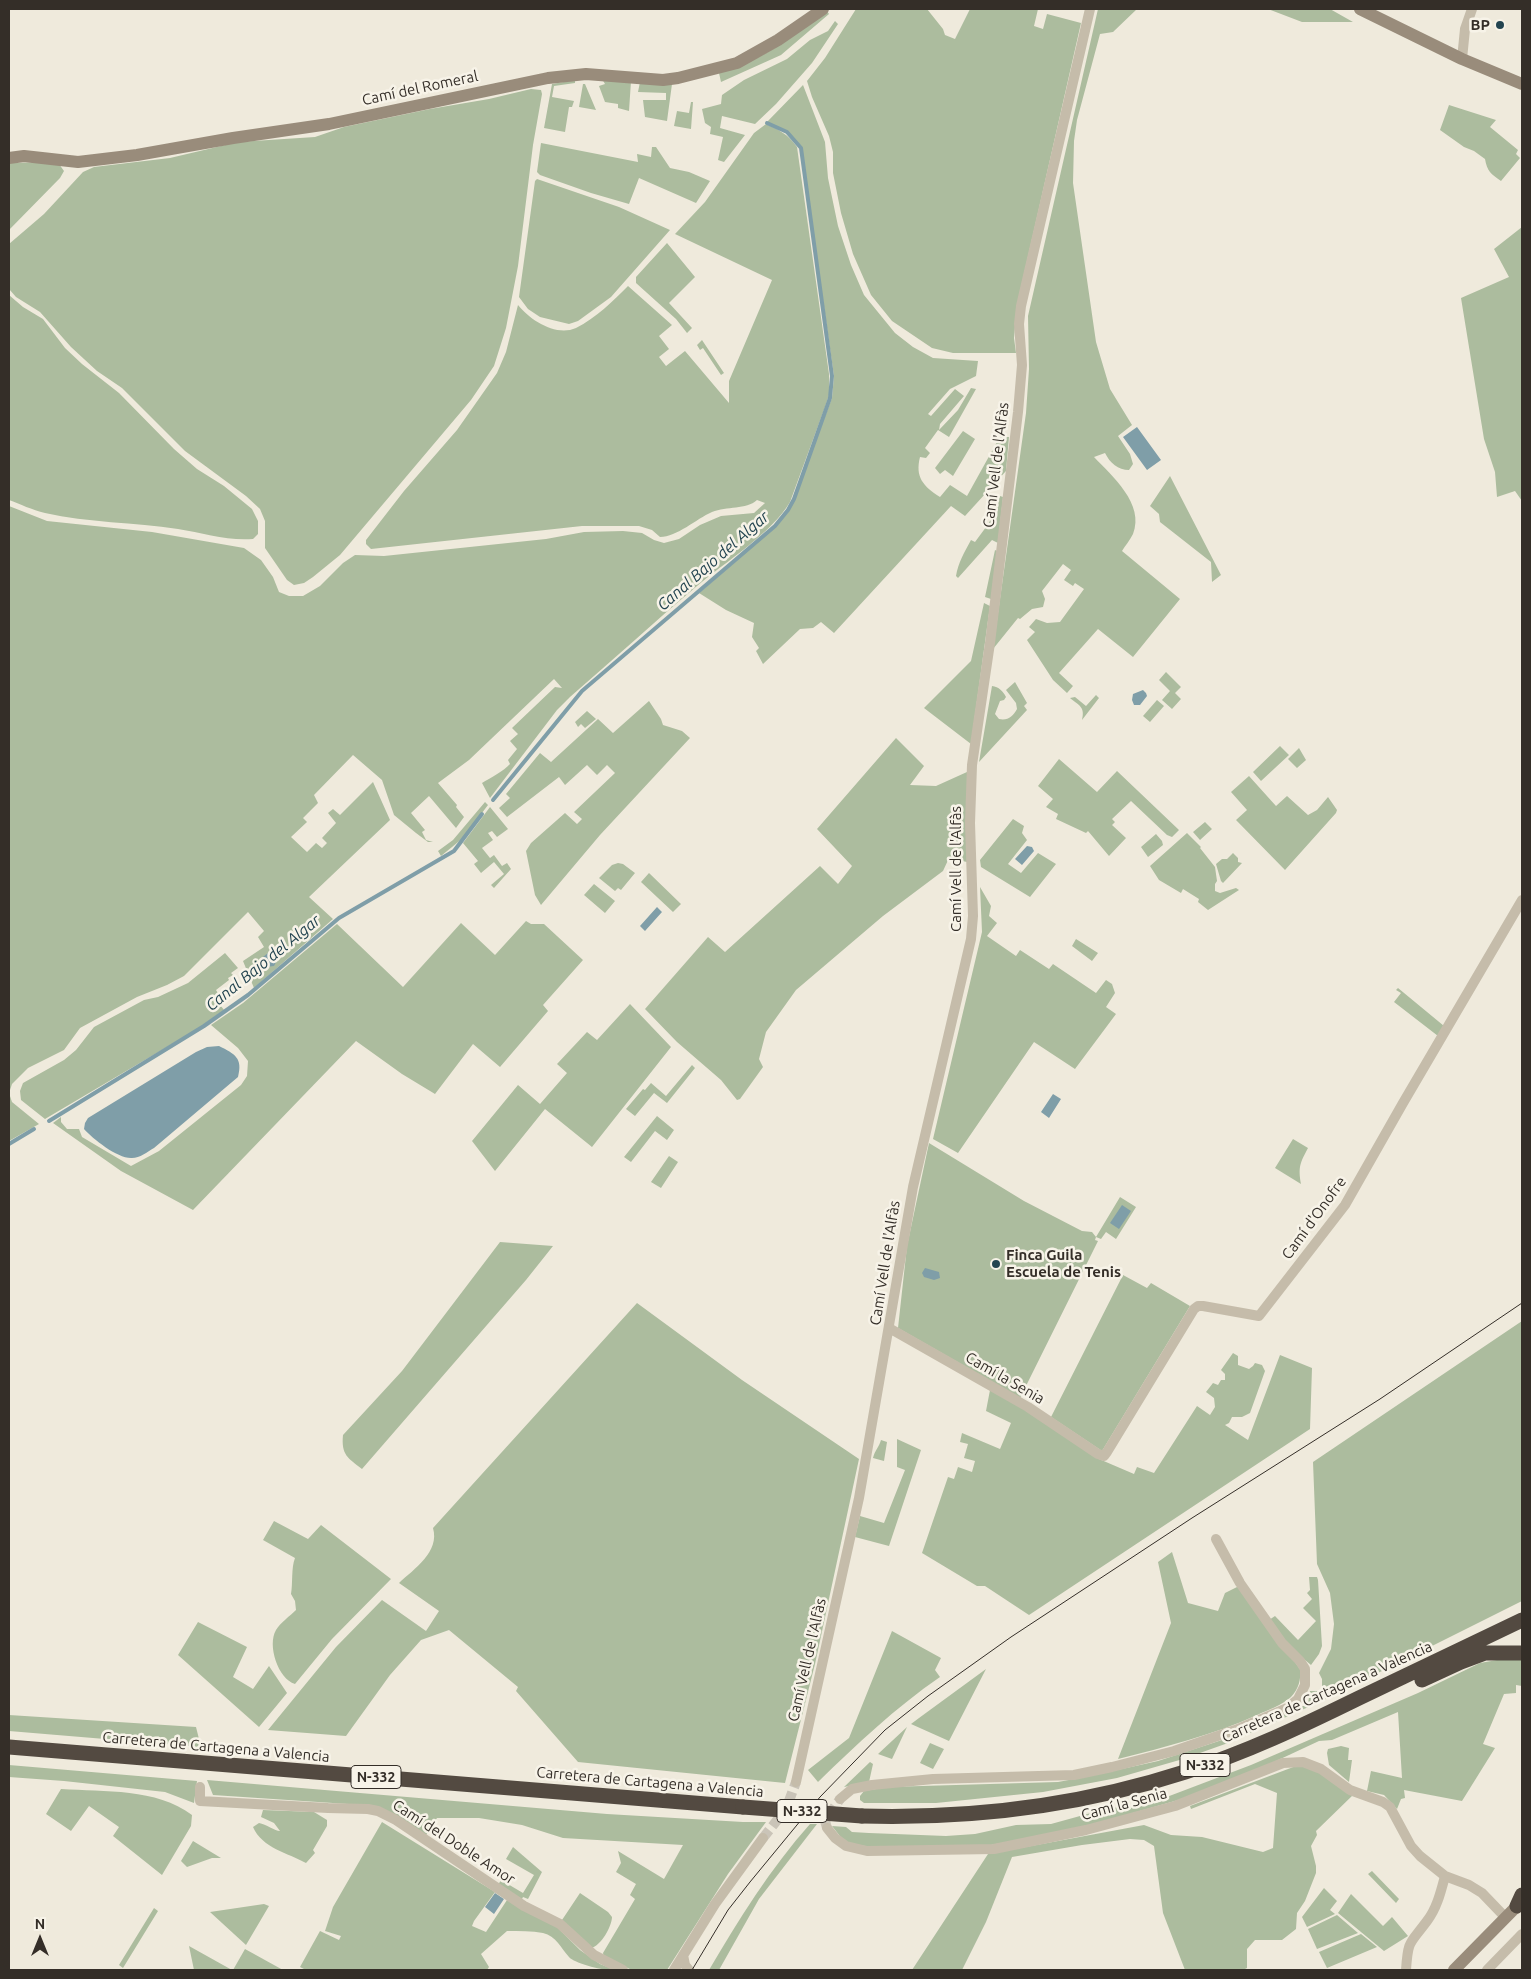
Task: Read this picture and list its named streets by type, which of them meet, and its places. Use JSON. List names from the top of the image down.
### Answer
{
  "streets": {
    "highway": ["Carretera de Cartagena a Valencia", "N-332"],
    "street": [
      "Camí del Romeral",
      "Camí Vell de l'Alfàs",
      "Camí d'Onofre",
      "Camí la Senia",
      "Camí del Doble Amor"
    ]
  },
  "crossings": [
    ["Camí Vell de l'Alfàs", "Camí la Senia"],
    ["Camí d'Onofre", "Camí la Senia"]
  ],
  "water": ["Canal Bajo del Algar"],
  "places": ["BP", "Finca Guila Escuela de Tenis"],
  "north": "top"
}
